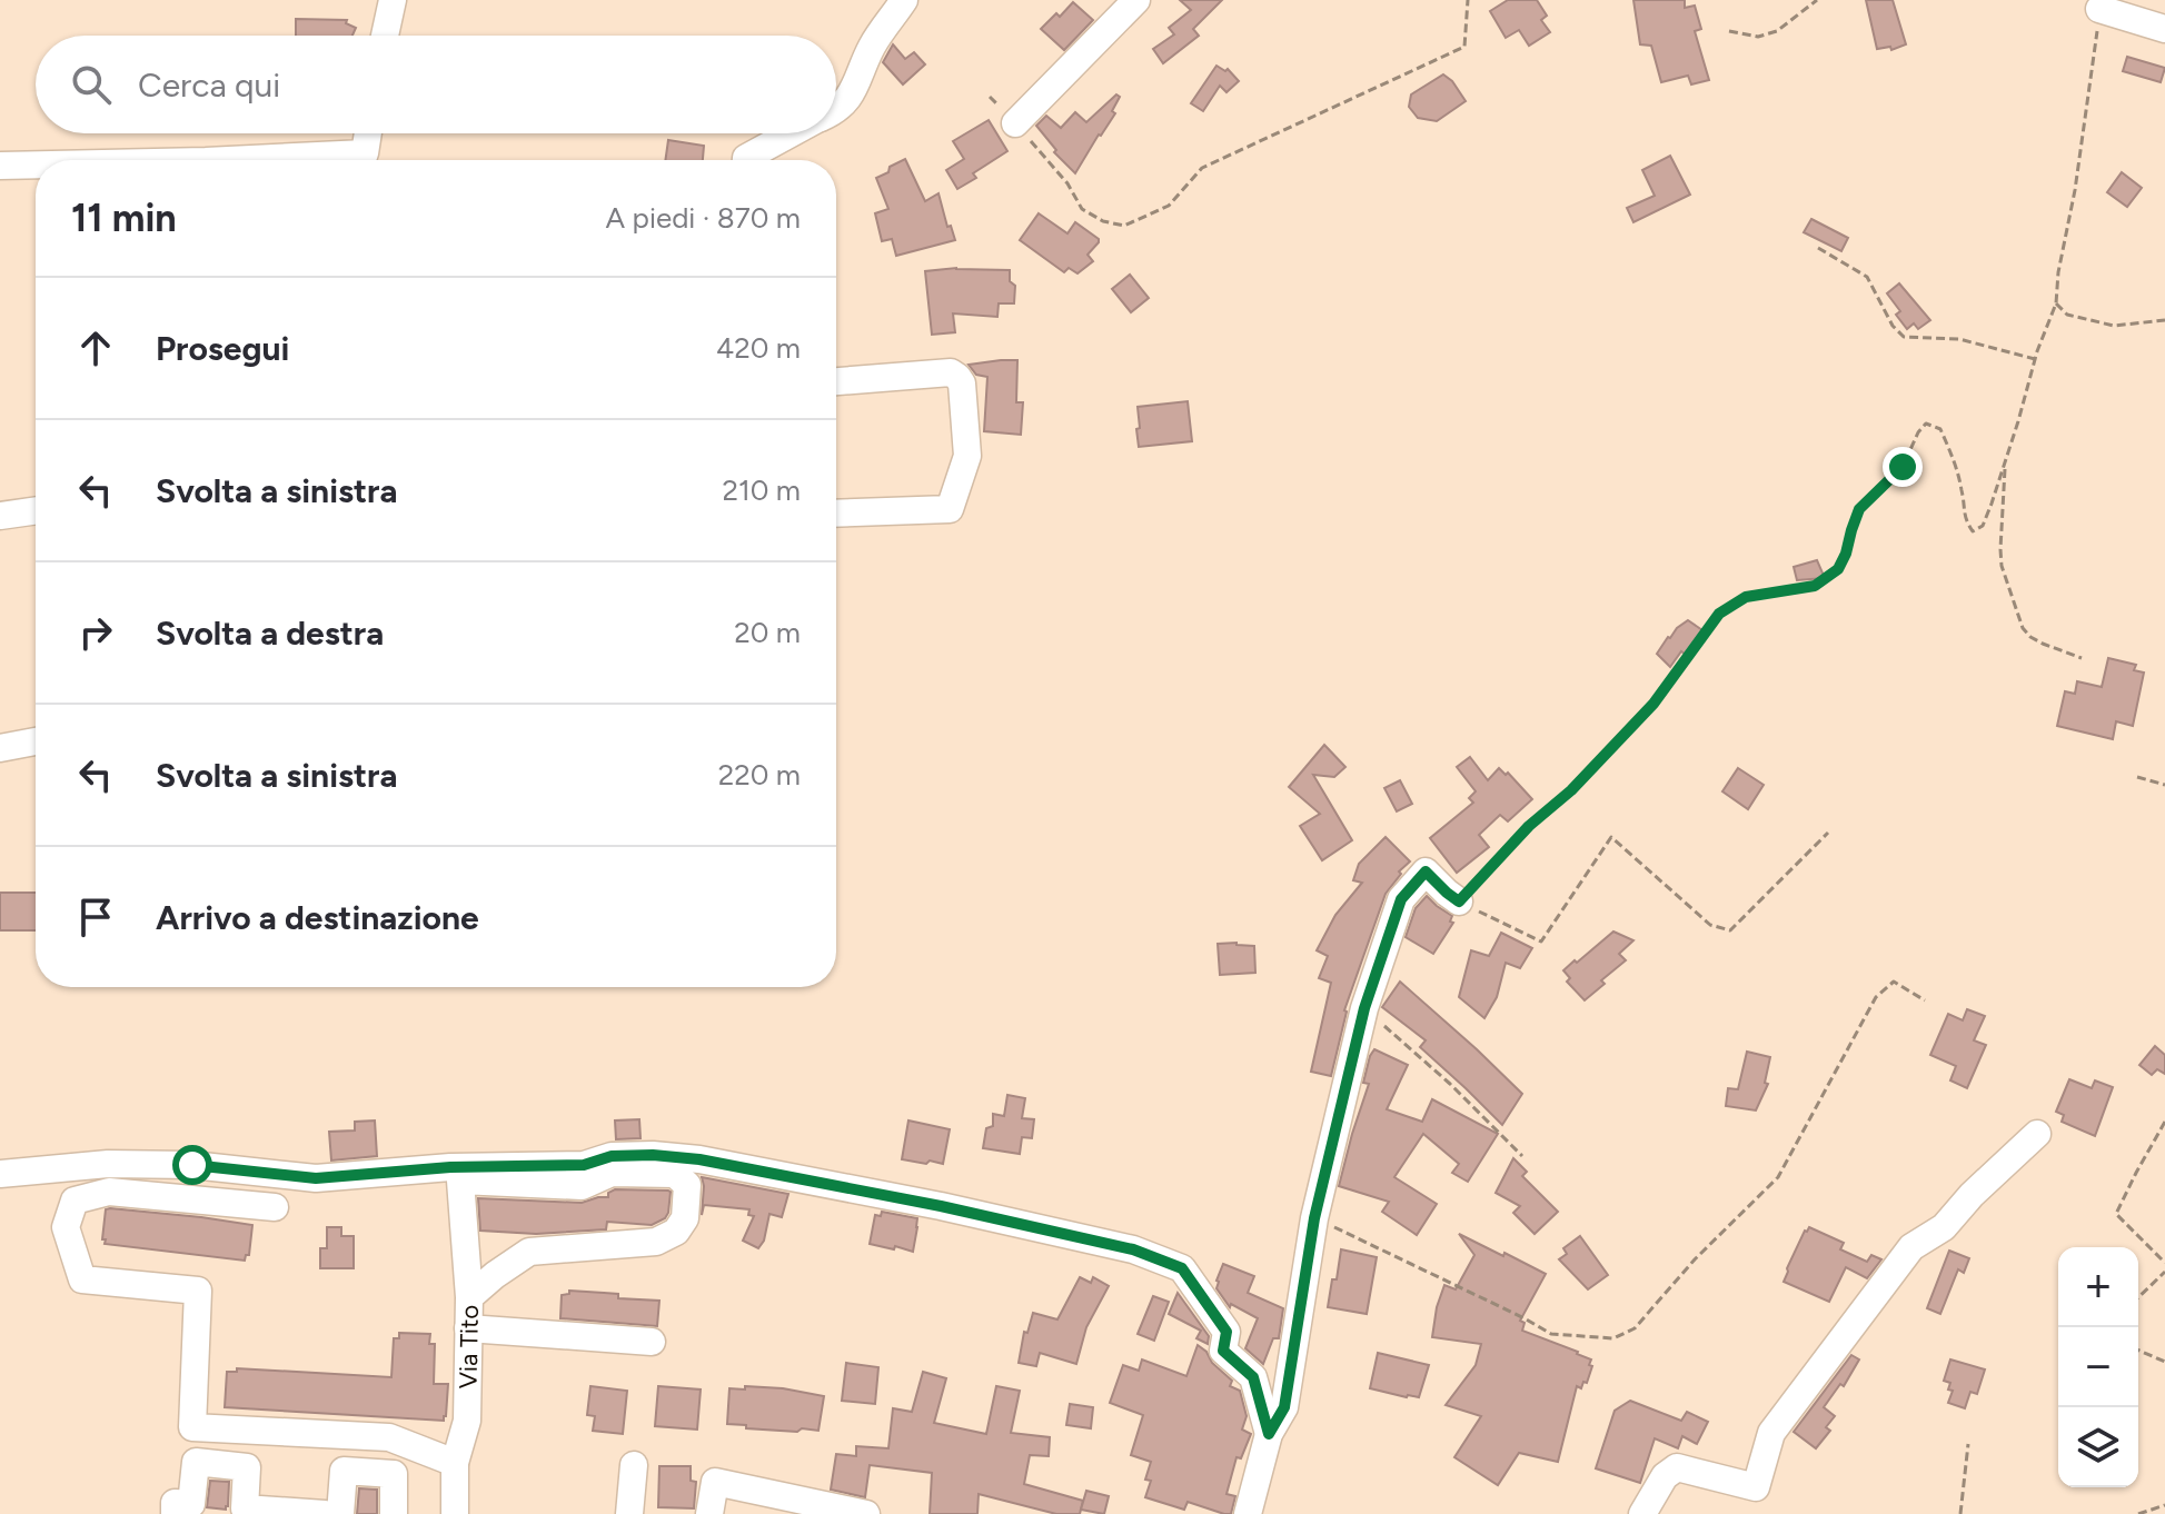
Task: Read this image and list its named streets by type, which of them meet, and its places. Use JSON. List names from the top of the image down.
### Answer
{
  "streets": {
    "street": ["Via Tito"]
  },
  "page": {
    "search": "Cerca qui",
    "heading": ["11 min", "A piedi · 870 m"],
    "list": [
      ["Prosegui", "420 m"],
      ["Svolta a sinistra", "210 m"],
      ["Svolta a destra", "20 m"],
      ["Svolta a sinistra", "220 m"],
      "Arrivo a destinazione"
    ],
    "map_buttons": ["+", "−"]
  }
}
